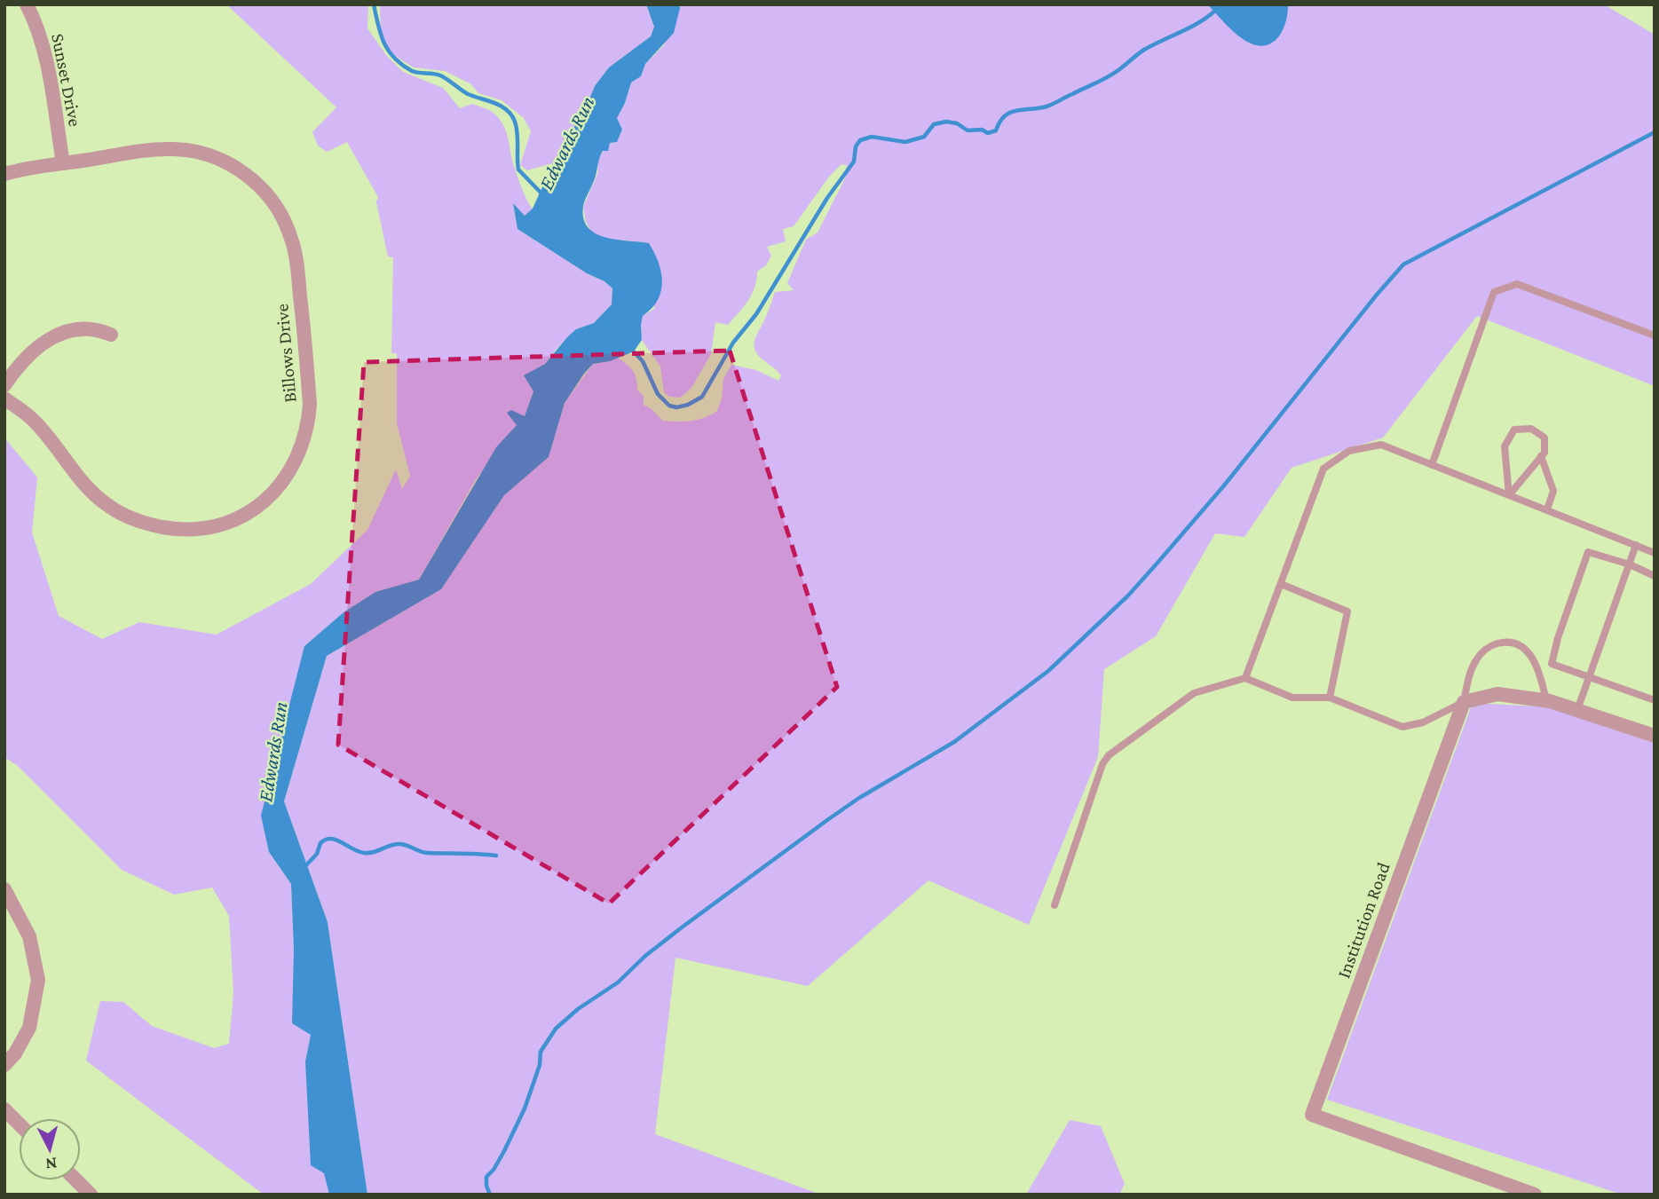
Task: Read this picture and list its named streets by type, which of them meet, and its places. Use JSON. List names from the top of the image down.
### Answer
{
  "streets": {
    "street": ["Sunset Drive", "Billows Drive", "Institution Road"]
  },
  "crossings": [
    ["Sunset Drive", "Billows Drive"]
  ],
  "water": ["Edwards Run"],
  "north": "bottom"
}
